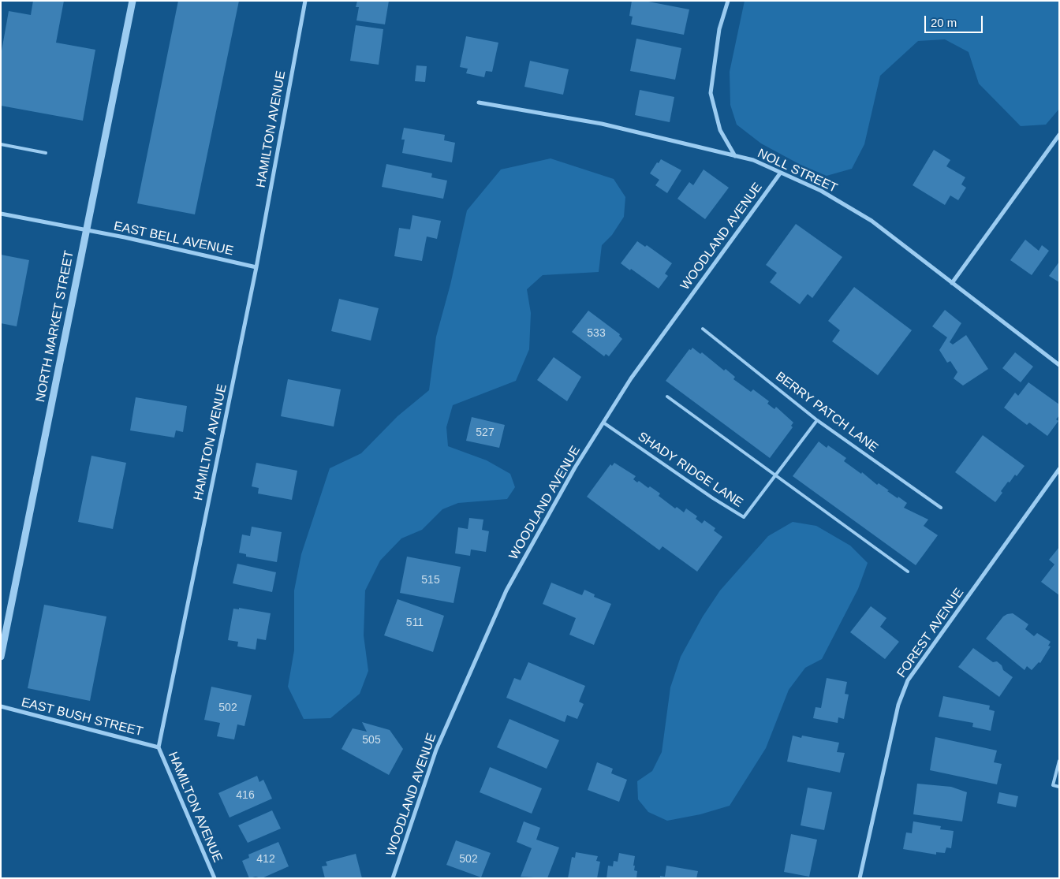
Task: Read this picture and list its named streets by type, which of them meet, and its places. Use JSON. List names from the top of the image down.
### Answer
{
  "streets": {
    "street": [
      "HAMILTON AVENUE",
      "NOLL STREET",
      "WOODLAND AVENUE",
      "EAST BELL AVENUE",
      "NORTH MARKET STREET",
      "FOREST AVENUE",
      "EAST BUSH STREET"
    ],
    "lane": ["BERRY PATCH LANE", "SHADY RIDGE LANE"]
  },
  "crossings": [
    ["HAMILTON AVENUE", "EAST BELL AVENUE"],
    ["HAMILTON AVENUE", "EAST BUSH STREET"],
    ["NOLL STREET", "WOODLAND AVENUE"],
    ["WOODLAND AVENUE", "SHADY RIDGE LANE"],
    ["EAST BELL AVENUE", "NORTH MARKET STREET"],
    ["BERRY PATCH LANE", "SHADY RIDGE LANE"]
  ],
  "house_numbers": [
    "533",
    "527",
    "515",
    "511",
    "502",
    "505",
    "416",
    "412",
    "502"
  ],
  "scale_bar": "20 m"
}
